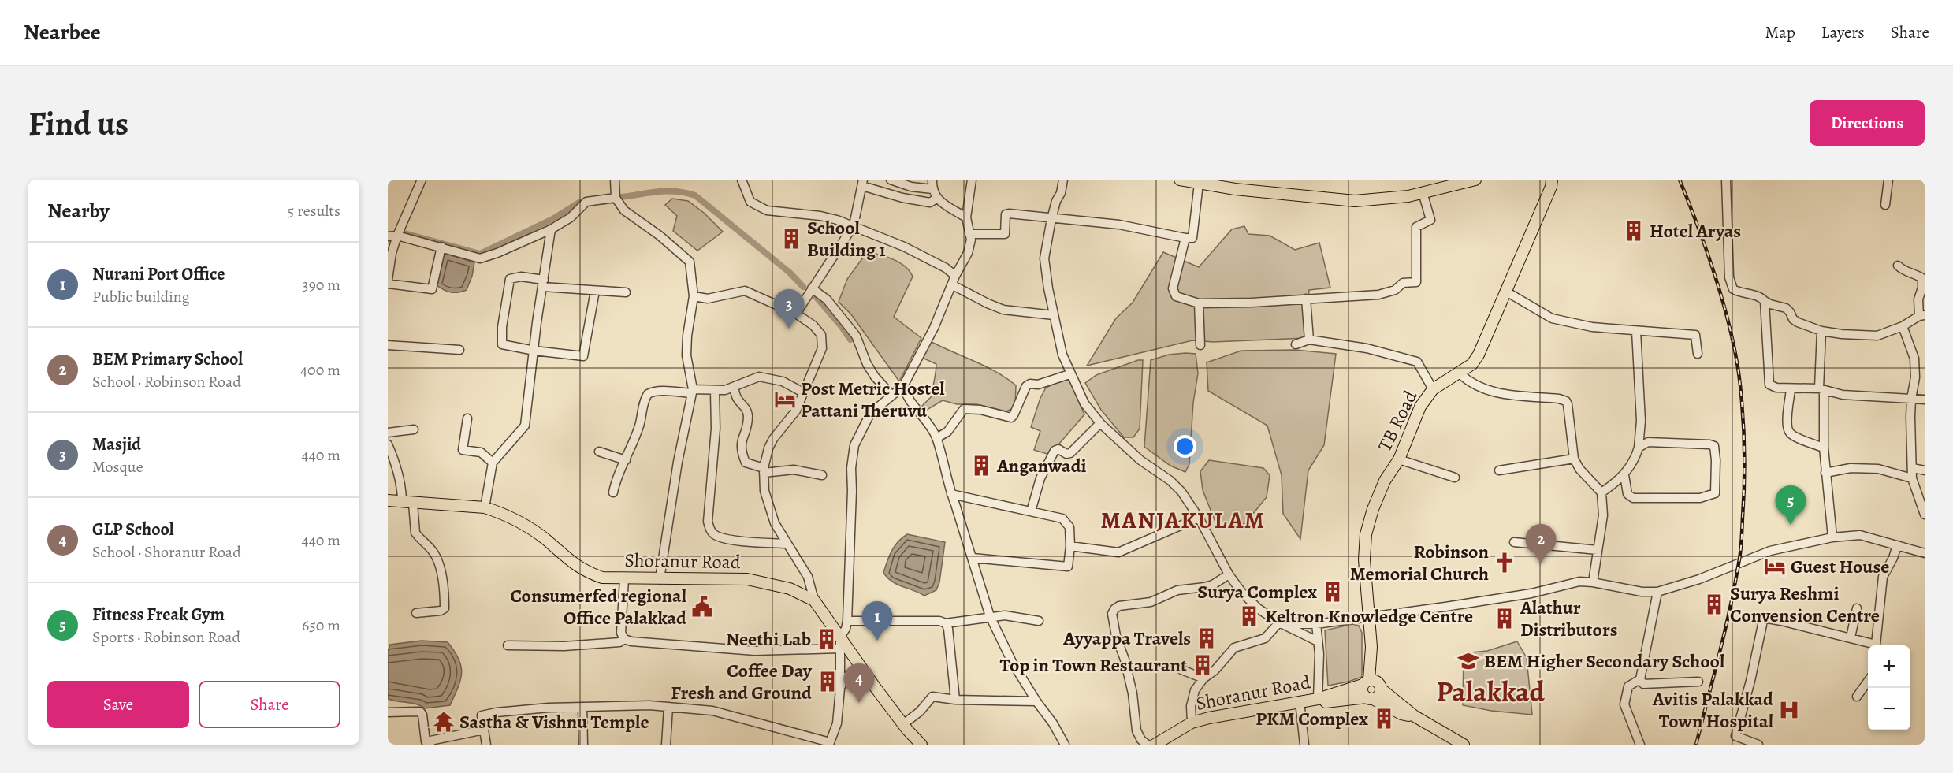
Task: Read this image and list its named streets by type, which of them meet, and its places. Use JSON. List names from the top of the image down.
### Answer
{
  "streets": {
    "main road": ["TB Road", "Shoranur Road"]
  },
  "crossings": [
    ["TB Road", "Shoranur Road"]
  ],
  "districts": ["MANJAKULAM", "Palakkad"],
  "places": {
    "building": [
      "Hotel Aryas",
      "School Building 1",
      "Anganwadi",
      "Surya Complex",
      "Surya Reshmi Convension Centre",
      "Keltron Knowledge Centre",
      "Alathur Distributors",
      "Ayyappa Travels",
      "Neethi Lab",
      "Top in Town Restaurant",
      "Coffee Day Fresh and Ground",
      "PKM Complex"
    ],
    "hotel": ["Post Metric Hostel Pattani Theruvu", "Guest House"],
    "church": ["Robinson Memorial Church"],
    "public building": ["Consumerfed regional Office Palakkad"],
    "school or university": ["BEM Higher Secondary School"],
    "hospital": ["Avitis Palakkad Town Hospital"],
    "temple": ["Sastha & Vishnu Temple"]
  },
  "page": {
    "header": "Nearbee",
    "nav": ["Map", "Layers", "Share"],
    "buttons": [
      "Directions",
      ["Save", "Share"]
    ],
    "title": "Find us",
    "heading": ["Nearby", "5 results"],
    "list": [
      {
        "mark": "1",
        "name": "Nurani Port Office",
        "note": "Public building",
        "value": "390 m"
      },
      {
        "mark": "2",
        "name": "BEM Primary School",
        "note": "School · Robinson Road",
        "value": "400 m"
      },
      {
        "mark": "3",
        "name": "Masjid",
        "note": "Mosque",
        "value": "440 m"
      },
      {
        "mark": "4",
        "name": "GLP School",
        "note": "School · Shoranur Road",
        "value": "440 m"
      },
      {
        "mark": "5",
        "name": "Fitness Freak Gym",
        "note": "Sports · Robinson Road",
        "value": "650 m"
      }
    ],
    "pins": [
      "3",
      "5",
      "2",
      "1",
      "4"
    ],
    "map_buttons": ["+", "−"]
  }
}
